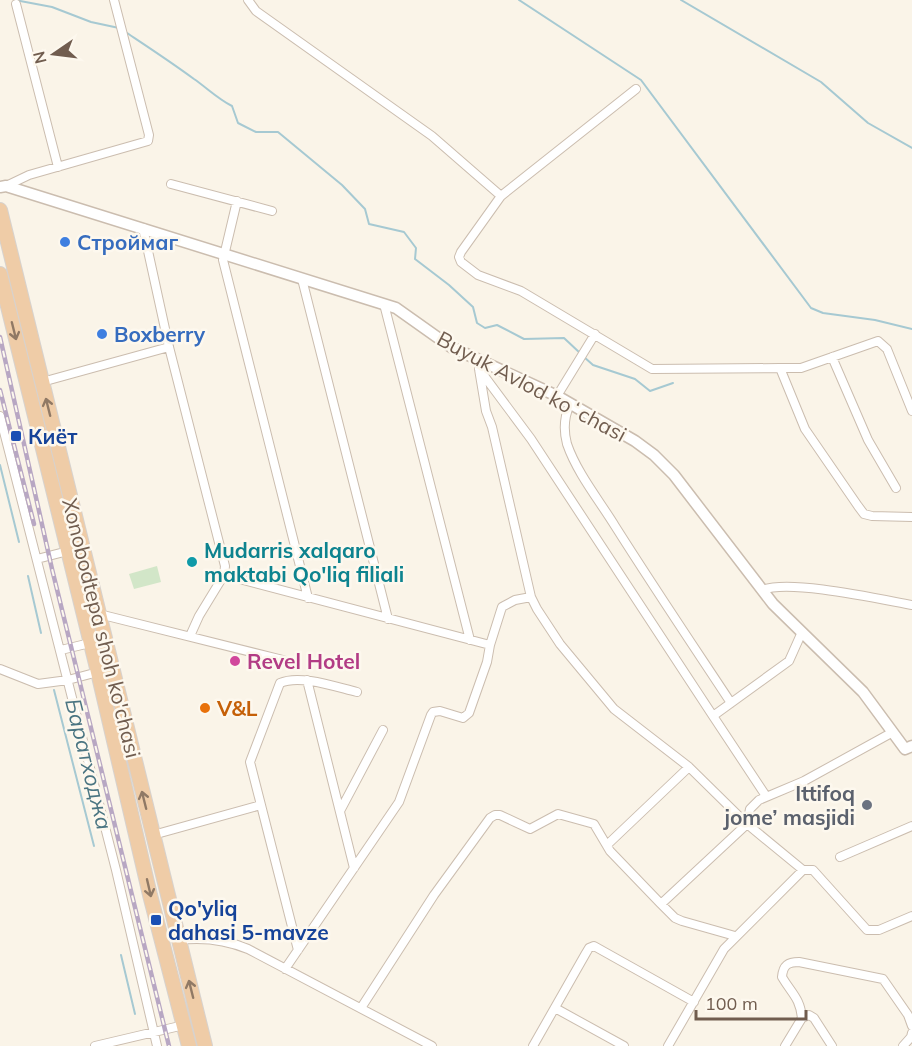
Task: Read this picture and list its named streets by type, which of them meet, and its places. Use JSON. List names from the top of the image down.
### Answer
{
  "streets": {
    "highway": ["Xonobodtepa shoh ko'chasi"],
    "street": ["Buyuk Avlod koʻchasi"]
  },
  "water": ["Баратходжа"],
  "places": {
    "other": [
      "Строймаг",
      "Boxberry",
      "Mudarris xalqaro maktabi Qo'liq filiali",
      "Revel Hotel",
      "V&L",
      "Ittifoq jome’ masjidi"
    ],
    "transit": ["Киёт", "Qo'yliq dahasi 5-mavze"]
  },
  "scale_bar": "100 m",
  "north": "left"
}
